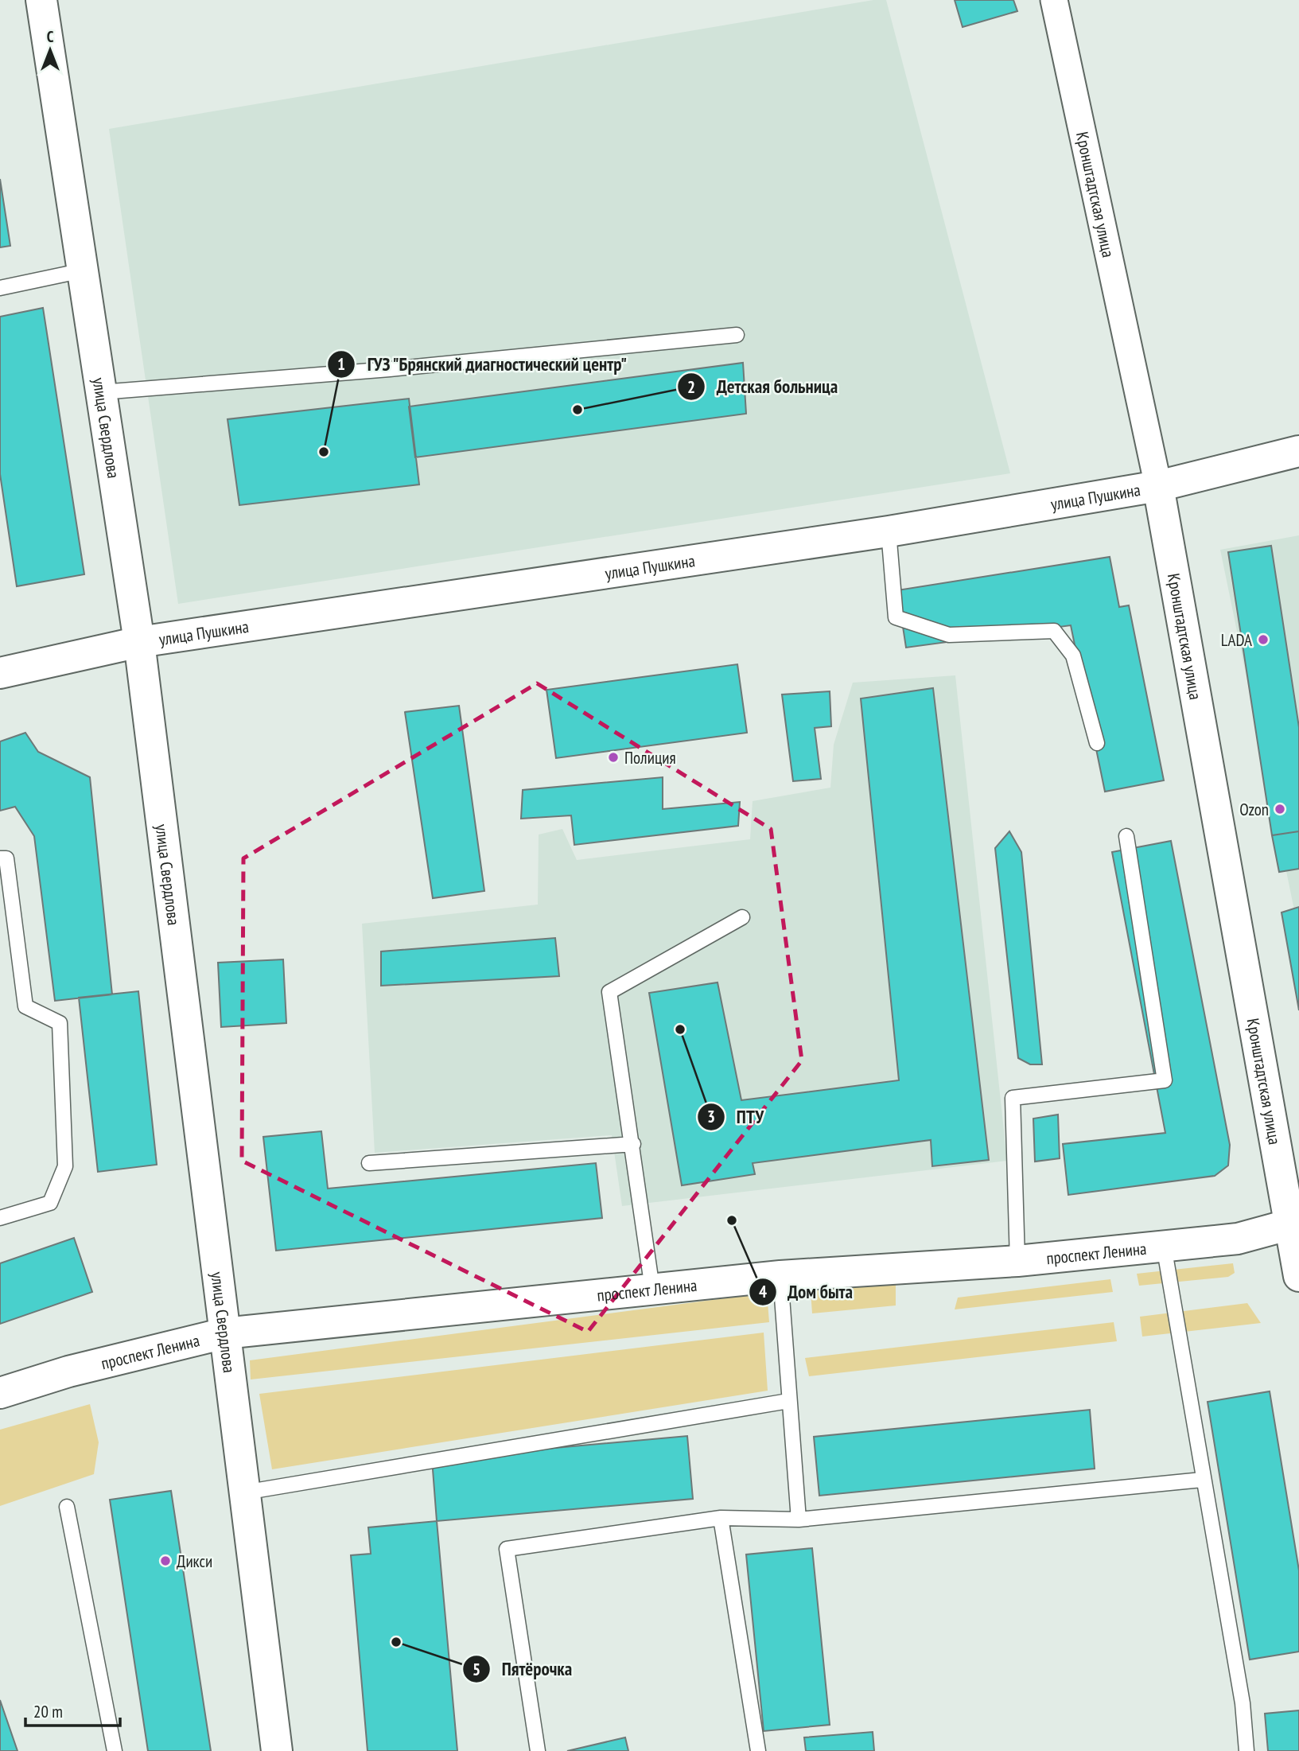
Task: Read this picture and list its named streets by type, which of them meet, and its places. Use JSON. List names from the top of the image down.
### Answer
{
  "streets": {
    "main road": [
      "Кронштадтская улица",
      "улица Свердлова",
      "улица Пушкина",
      "проспект Ленина"
    ]
  },
  "crossings": [
    ["Кронштадтская улица", "улица Пушкина"],
    ["Кронштадтская улица", "проспект Ленина"],
    ["улица Свердлова", "улица Пушкина"],
    ["улица Свердлова", "проспект Ленина"]
  ],
  "places": [
    "Детская больница",
    "ГУЗ \"Брянский диагностический центр\"",
    "LADA",
    "Полиция",
    "Ozon",
    "ПТУ",
    "Дом быта",
    "Дикси",
    "Пятёрочка"
  ],
  "scale_bar": "20 m",
  "north": "top"
}
